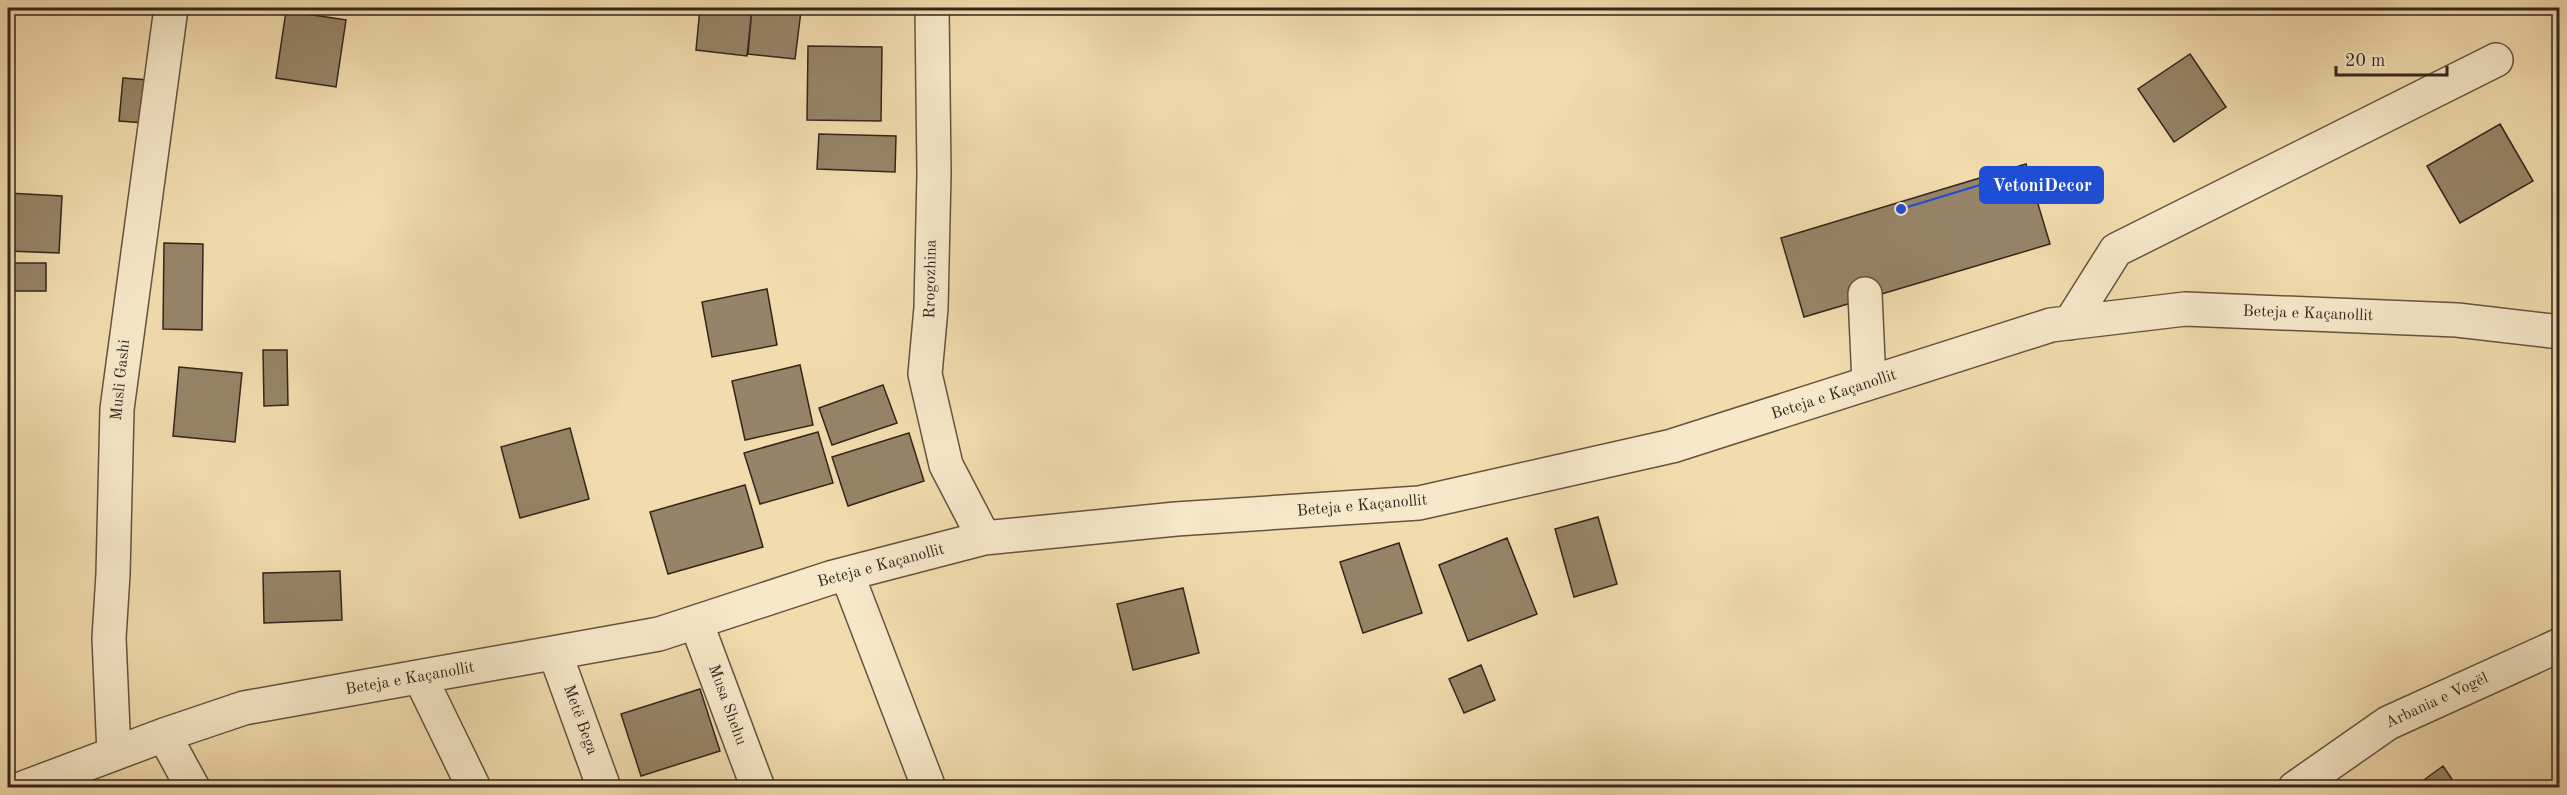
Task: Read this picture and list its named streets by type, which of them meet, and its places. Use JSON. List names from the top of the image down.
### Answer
{
  "streets": {
    "street": [
      "Rrogozhina",
      "Beteja e Kaçanollit",
      "Musli Gashi",
      "Arbania e Vogël",
      "Musa Shehu",
      "Metë Bega"
    ]
  },
  "crossings": [
    ["Rrogozhina", "Beteja e Kaçanollit"],
    ["Beteja e Kaçanollit", "Musli Gashi"],
    ["Beteja e Kaçanollit", "Musa Shehu"],
    ["Beteja e Kaçanollit", "Metë Bega"]
  ],
  "places": ["VetoniDecor"],
  "scale_bar": "20 m"
}
